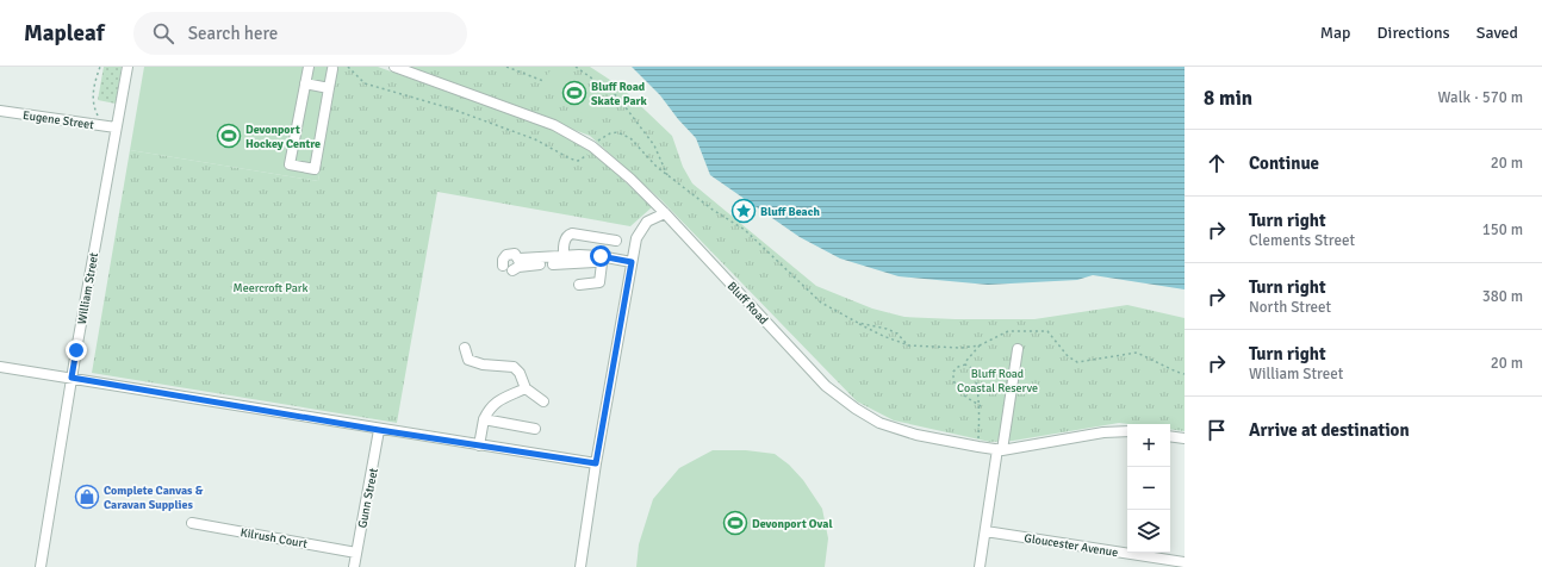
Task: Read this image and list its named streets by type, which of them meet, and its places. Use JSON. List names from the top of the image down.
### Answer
{
  "streets": {
    "street": [
      "Eugene Street",
      "William Street",
      "Bluff Road",
      "Gunn Street",
      "Kilrush Court",
      "Gloucester Avenue"
    ]
  },
  "crossings": [
    ["Eugene Street", "William Street"],
    ["Gunn Street", "Kilrush Court"]
  ],
  "parks": ["Meercroft Park", "Bluff Road Coastal Reserve"],
  "places": {
    "sports": ["Bluff Road Skate Park", "Devonport Hockey Centre", "Devonport Oval"],
    "place": ["Bluff Beach"],
    "shop": ["Complete Canvas & Caravan Supplies"]
  },
  "page": {
    "header": "Mapleaf",
    "search": "Search here",
    "nav": ["Map", "Directions", "Saved"],
    "heading": ["8 min", "Walk · 570 m"],
    "list": [
      ["Continue", "20 m"],
      ["Turn right", "Clements Street", "150 m"],
      ["Turn right", "North Street", "380 m"],
      ["Turn right", "William Street", "20 m"],
      "Arrive at destination"
    ],
    "map_buttons": ["+", "−"]
  }
}
